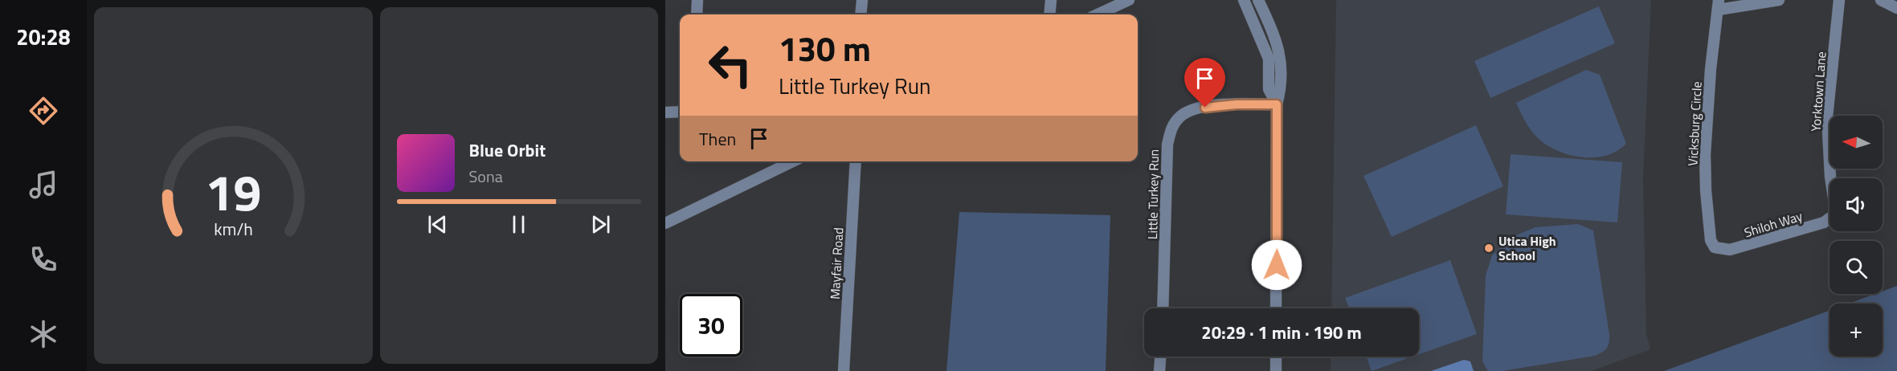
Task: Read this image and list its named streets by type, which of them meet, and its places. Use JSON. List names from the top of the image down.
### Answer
{
  "streets": {
    "street": [
      "Yorktown Lane",
      "Vicksburg Circle",
      "Little Turkey Run",
      "Shiloh Way",
      "Mayfair Road"
    ]
  },
  "crossings": [
    ["Vicksburg Circle", "Shiloh Way"]
  ],
  "places": ["Utica High School"],
  "north": "left",
  "page": {
    "tabs": "20:28",
    "turn": ["130 m", "Little Turkey Run"],
    "map_buttons": "+",
    "then": "Then",
    "song": ["Blue Orbit", "Sona"],
    "limit": "30",
    "trip": "20:29 · 1 min · 190 m",
    "gauge": ["19", "km/h"]
  }
}
